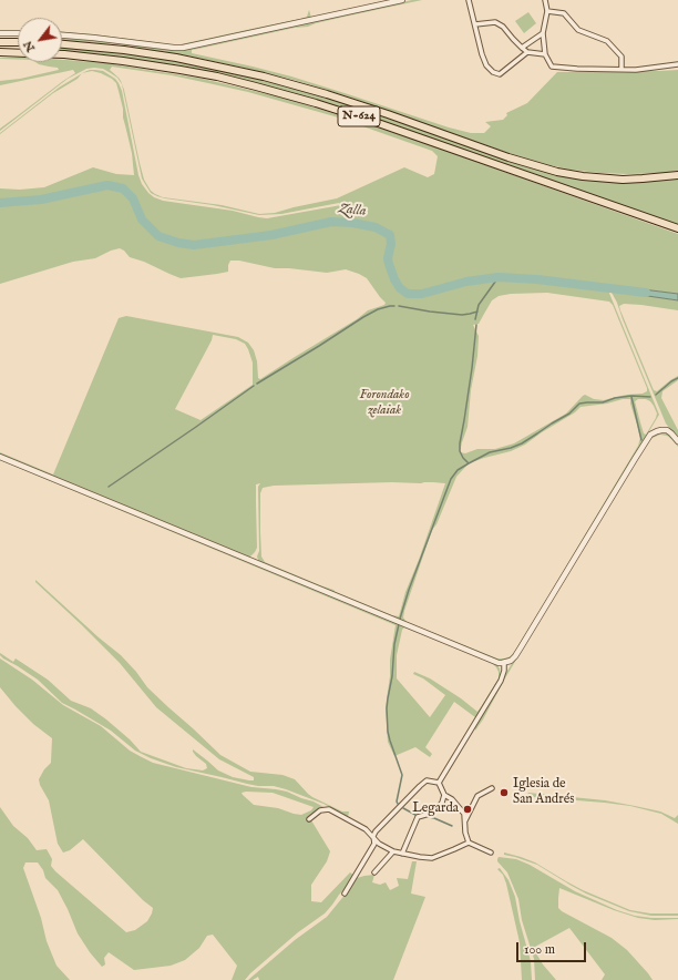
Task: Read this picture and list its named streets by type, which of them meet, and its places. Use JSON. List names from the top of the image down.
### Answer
{
  "streets": {
    "highway": ["N-624"]
  },
  "water": ["Zalla"],
  "parks": ["Forondako zelaiak"],
  "places": ["Iglesia de San Andrés", "Legarda"],
  "scale_bar": "100 m",
  "north": "bottom left"
}
